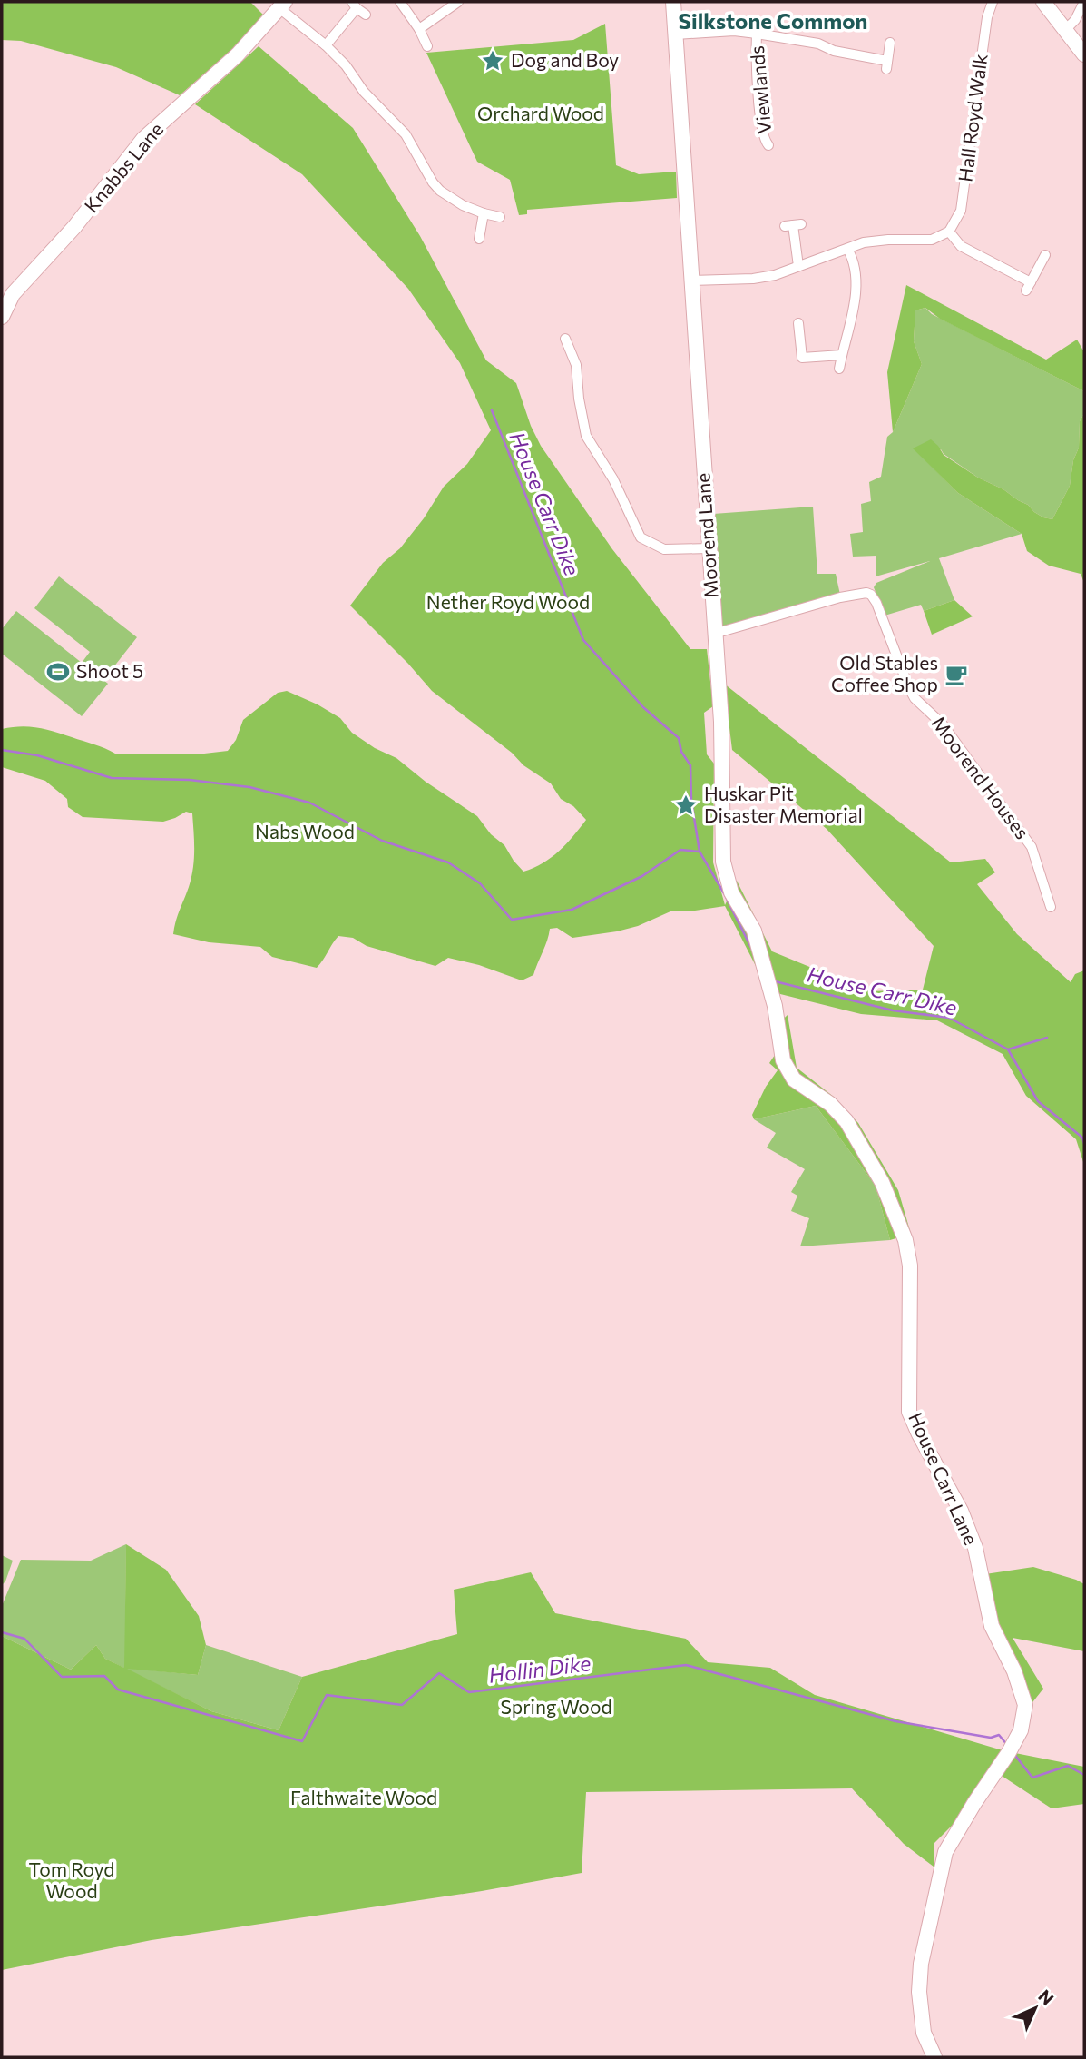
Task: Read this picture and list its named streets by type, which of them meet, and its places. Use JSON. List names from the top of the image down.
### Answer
{
  "streets": {
    "street": [
      "Viewlands",
      "Hall Royd Walk",
      "Knabbs Lane",
      "Moorend Lane",
      "Moorend Houses",
      "House Carr Lane"
    ]
  },
  "crossings": [
    ["Viewlands", "Moorend Lane"],
    ["Moorend Lane", "Moorend Houses"],
    ["Moorend Lane", "House Carr Lane"]
  ],
  "districts": ["Silkstone Common"],
  "water": ["House Carr Dike", "Hollin Dike"],
  "parks": [
    "Orchard Wood",
    "Nether Royd Wood",
    "Nabs Wood",
    "Spring Wood",
    "Falthwaite Wood",
    "Tom Royd Wood"
  ],
  "places": {
    "place": ["Dog and Boy", "Huskar Pit Disaster Memorial"],
    "sports": ["Shoot 5"],
    "cafe": ["Old Stables Coffee Shop"]
  },
  "north": "top right"
}
